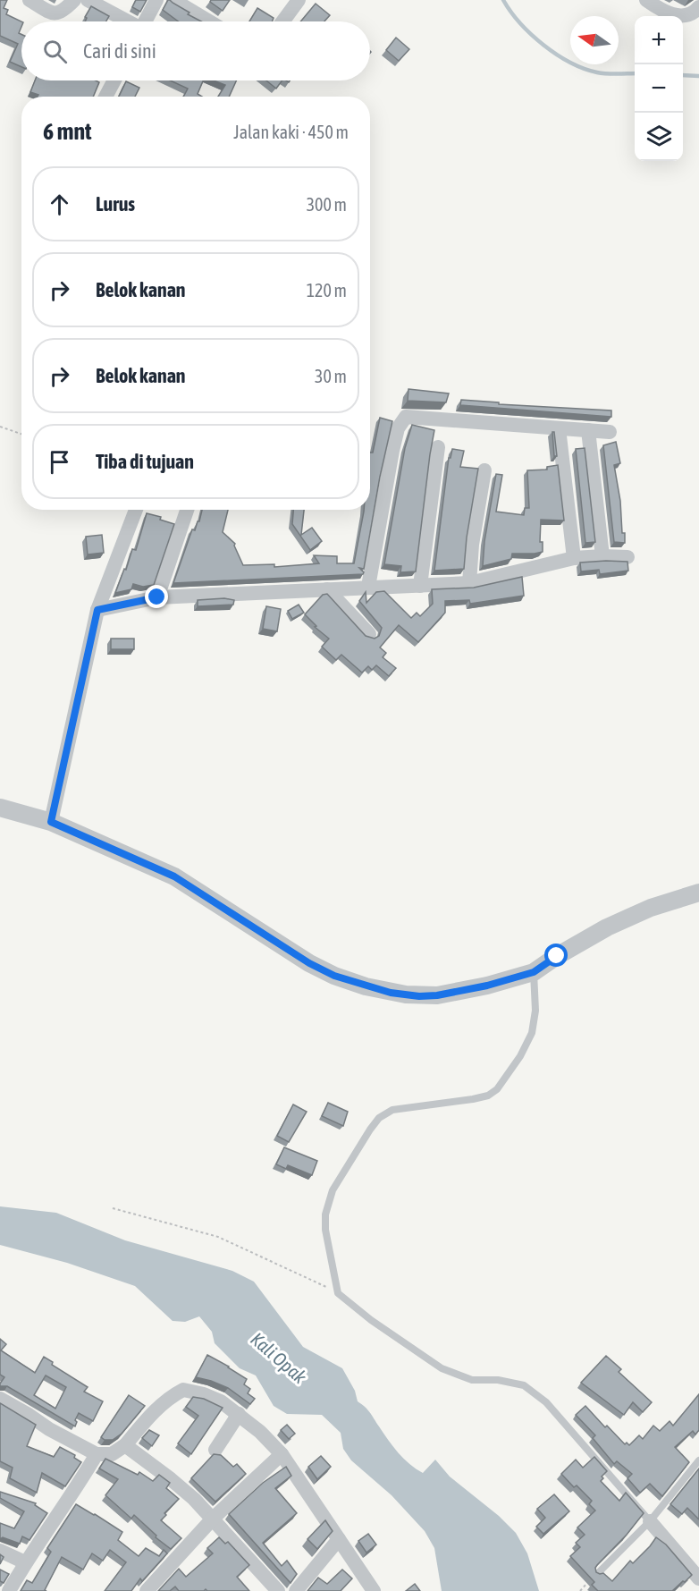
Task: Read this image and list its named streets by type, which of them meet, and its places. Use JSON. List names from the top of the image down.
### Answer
{
  "water": ["Kali Opak"],
  "north": "left",
  "page": {
    "map_buttons": ["+", "−"],
    "search": "Cari di sini",
    "heading": ["6 mnt", "Jalan kaki · 450 m"],
    "list": [
      ["Lurus", "300 m"],
      ["Belok kanan", "120 m"],
      ["Belok kanan", "30 m"],
      "Tiba di tujuan"
    ]
  }
}
